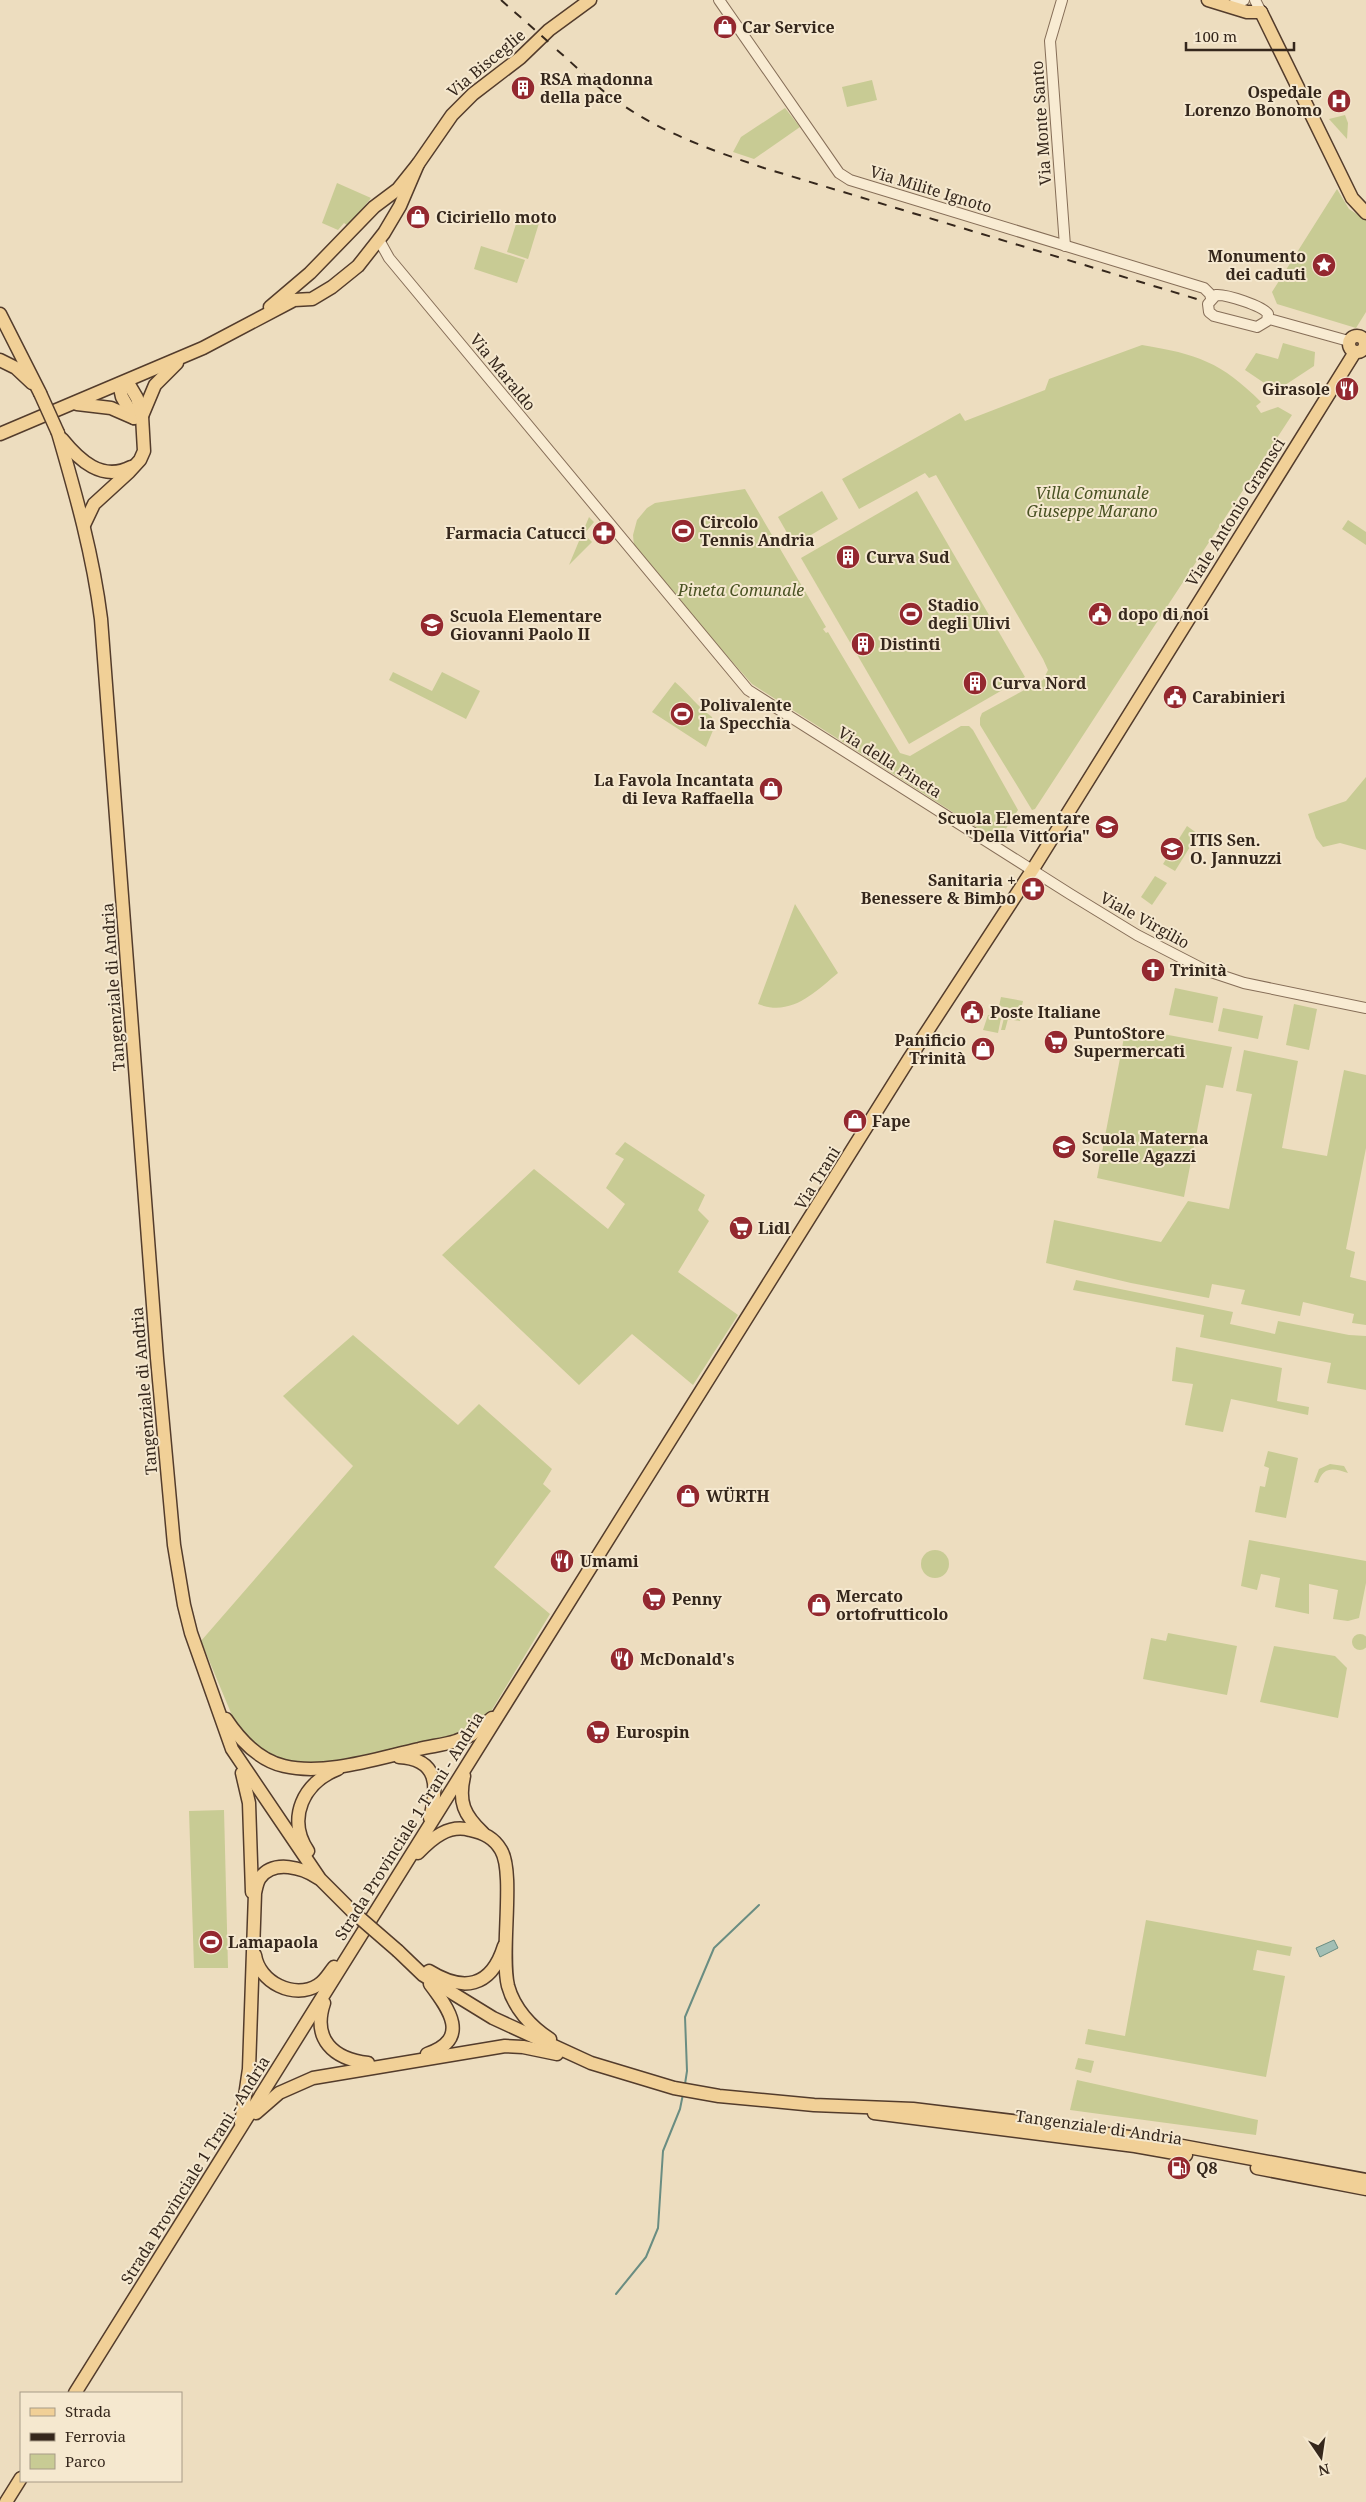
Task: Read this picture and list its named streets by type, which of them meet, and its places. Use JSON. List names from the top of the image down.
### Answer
{
  "streets": {
    "main road": [
      "Via Bisceglie",
      "Viale Antonio Gramsci",
      "Tangenziale di Andria",
      "Via Trani",
      "Strada Provinciale 1 Trani - Andria"
    ],
    "street": [
      "Via Monte Santo",
      "Via Milite Ignoto",
      "Via Maraldo",
      "Via della Pineta",
      "Viale Virgilio"
    ]
  },
  "crossings": [
    ["Via Bisceglie", "Via Maraldo"],
    ["Via Monte Santo", "Via Milite Ignoto"],
    ["Via Maraldo", "Via della Pineta"],
    ["Viale Antonio Gramsci", "Via della Pineta"],
    ["Viale Antonio Gramsci", "Viale Virgilio"],
    ["Viale Antonio Gramsci", "Via Trani"],
    ["Via della Pineta", "Viale Virgilio"],
    ["Via della Pineta", "Via Trani"],
    ["Viale Virgilio", "Via Trani"],
    ["Via Trani", "Strada Provinciale 1 Trani - Andria"]
  ],
  "parks": ["Villa Comunale Giuseppe Marano", "Pineta Comunale"],
  "places": {
    "shop": [
      "Car Service",
      "Ciciriello moto",
      "La Favola Incantata di Ieva Raffaella",
      "Panificio Trinità",
      "Fape",
      "WÜRTH",
      "Mercato ortofrutticolo"
    ],
    "building": [
      "RSA madonna della pace",
      "Curva Sud",
      "Distinti",
      "Curva Nord"
    ],
    "hospital": ["Ospedale Lorenzo Bonomo"],
    "place": ["Monumento dei caduti"],
    "restaurant": ["Girasole", "Umami", "McDonald's"],
    "sports": [
      "Circolo Tennis Andria",
      "Stadio degli Ulivi",
      "Polivalente la Specchia",
      "Lamapaola"
    ],
    "pharmacy": ["Farmacia Catucci", "Sanitaria + Benessere & Bimbo"],
    "public building": ["dopo di noi", "Carabinieri", "Poste Italiane"],
    "school or university": [
      "Scuola Elementare Giovanni Paolo II",
      "Scuola Elementare \"Della Vittoria\"",
      "ITIS Sen. O. Jannuzzi",
      "Scuola Materna Sorelle Agazzi"
    ],
    "church": ["Trinità"],
    "supermarket": [
      "PuntoStore Supermercati",
      "Lidl",
      "Penny",
      "Eurospin"
    ],
    "fuel station": ["Q8"]
  },
  "legend": ["Strada", "Ferrovia", "Parco"],
  "scale_bar": "100 m",
  "north": "bottom"
}
